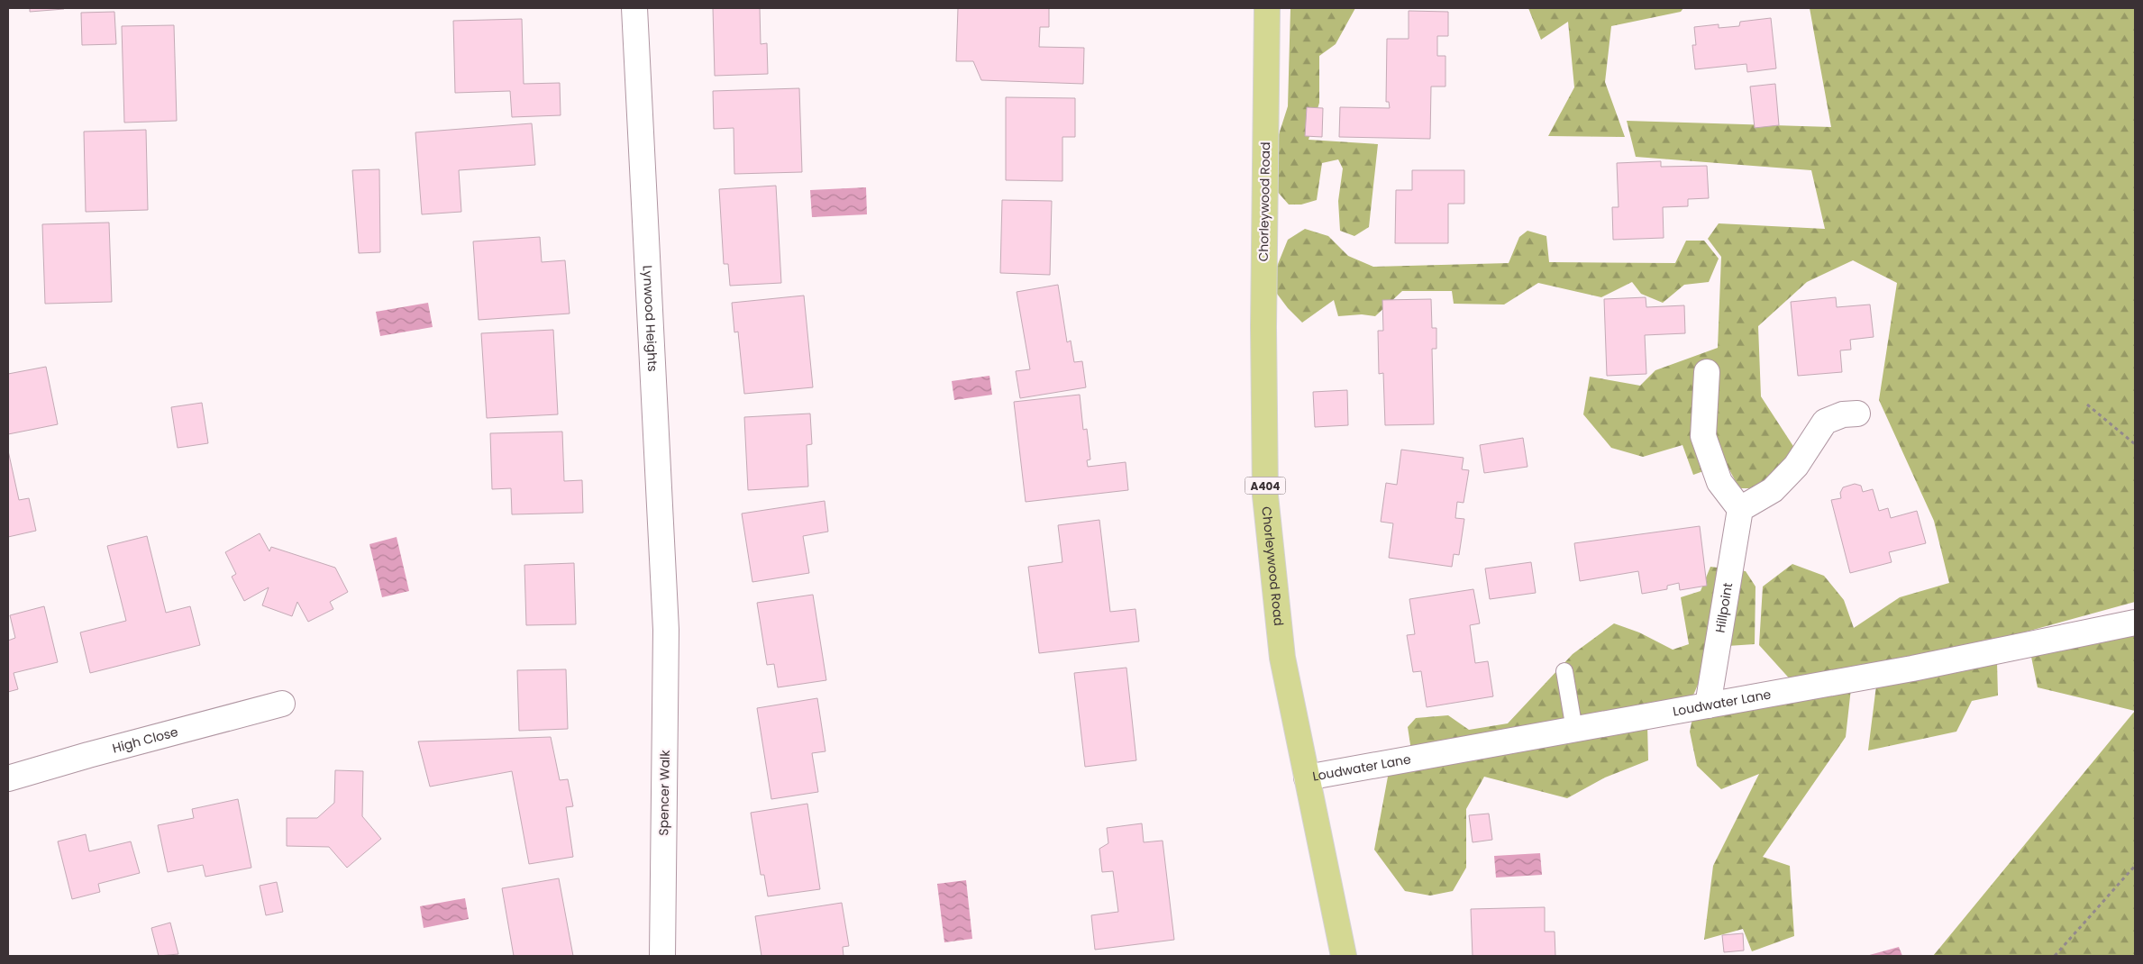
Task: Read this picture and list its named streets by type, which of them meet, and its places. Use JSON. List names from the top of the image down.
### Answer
{
  "streets": {
    "main road": ["Chorleywood Road", "A404"],
    "street": [
      "Lynwood Heights",
      "Hillpoint",
      "Loudwater Lane",
      "High Close",
      "Spencer Walk"
    ]
  },
  "crossings": [
    ["Chorleywood Road", "Loudwater Lane"],
    ["Lynwood Heights", "Spencer Walk"],
    ["Hillpoint", "Loudwater Lane"]
  ]
}
